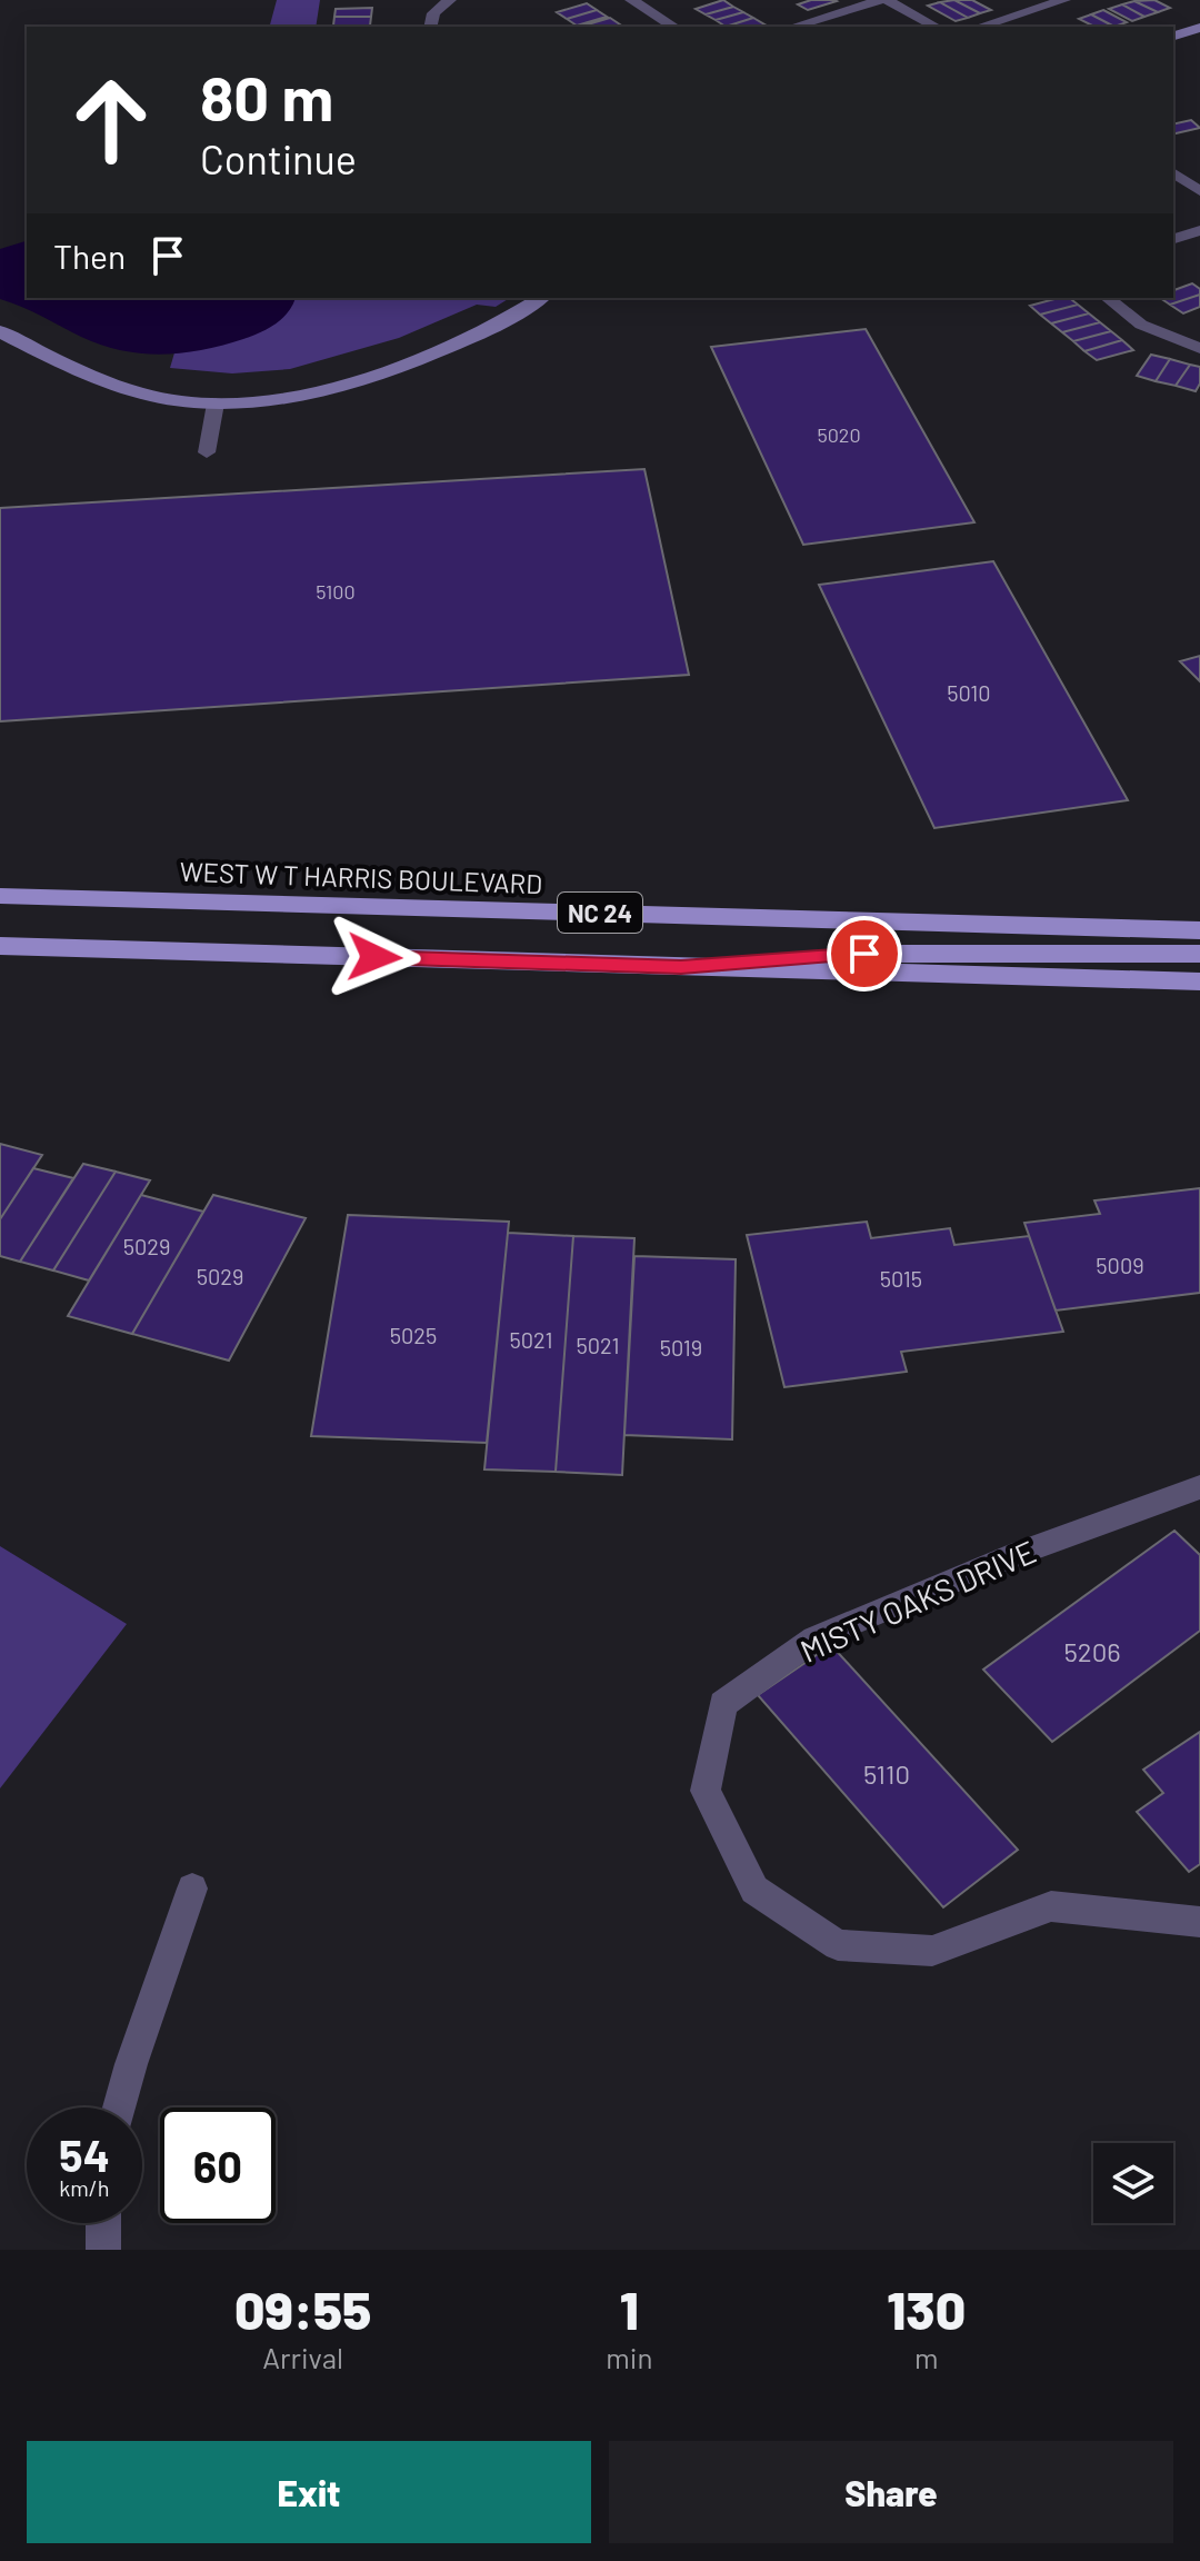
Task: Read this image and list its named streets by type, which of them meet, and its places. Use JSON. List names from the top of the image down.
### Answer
{
  "streets": {
    "main road": ["WEST W T HARRIS BOULEVARD", "NC 24"],
    "street": ["MISTY OAKS DRIVE"]
  },
  "house_numbers": [
    "5020",
    "5100",
    "5010",
    "5029",
    "5009",
    "5029",
    "5015",
    "5025",
    "5021",
    "5021",
    "5019",
    "5206",
    "5110"
  ],
  "page": {
    "turn": ["80 m", "Continue"],
    "then": "Then",
    "speed": "54 km/h",
    "limit": "60",
    "eta": [
      "09:55",
      "Arrival",
      "1",
      "min",
      "130",
      "m"
    ],
    "buttons": ["Exit", "Share"]
  }
}
